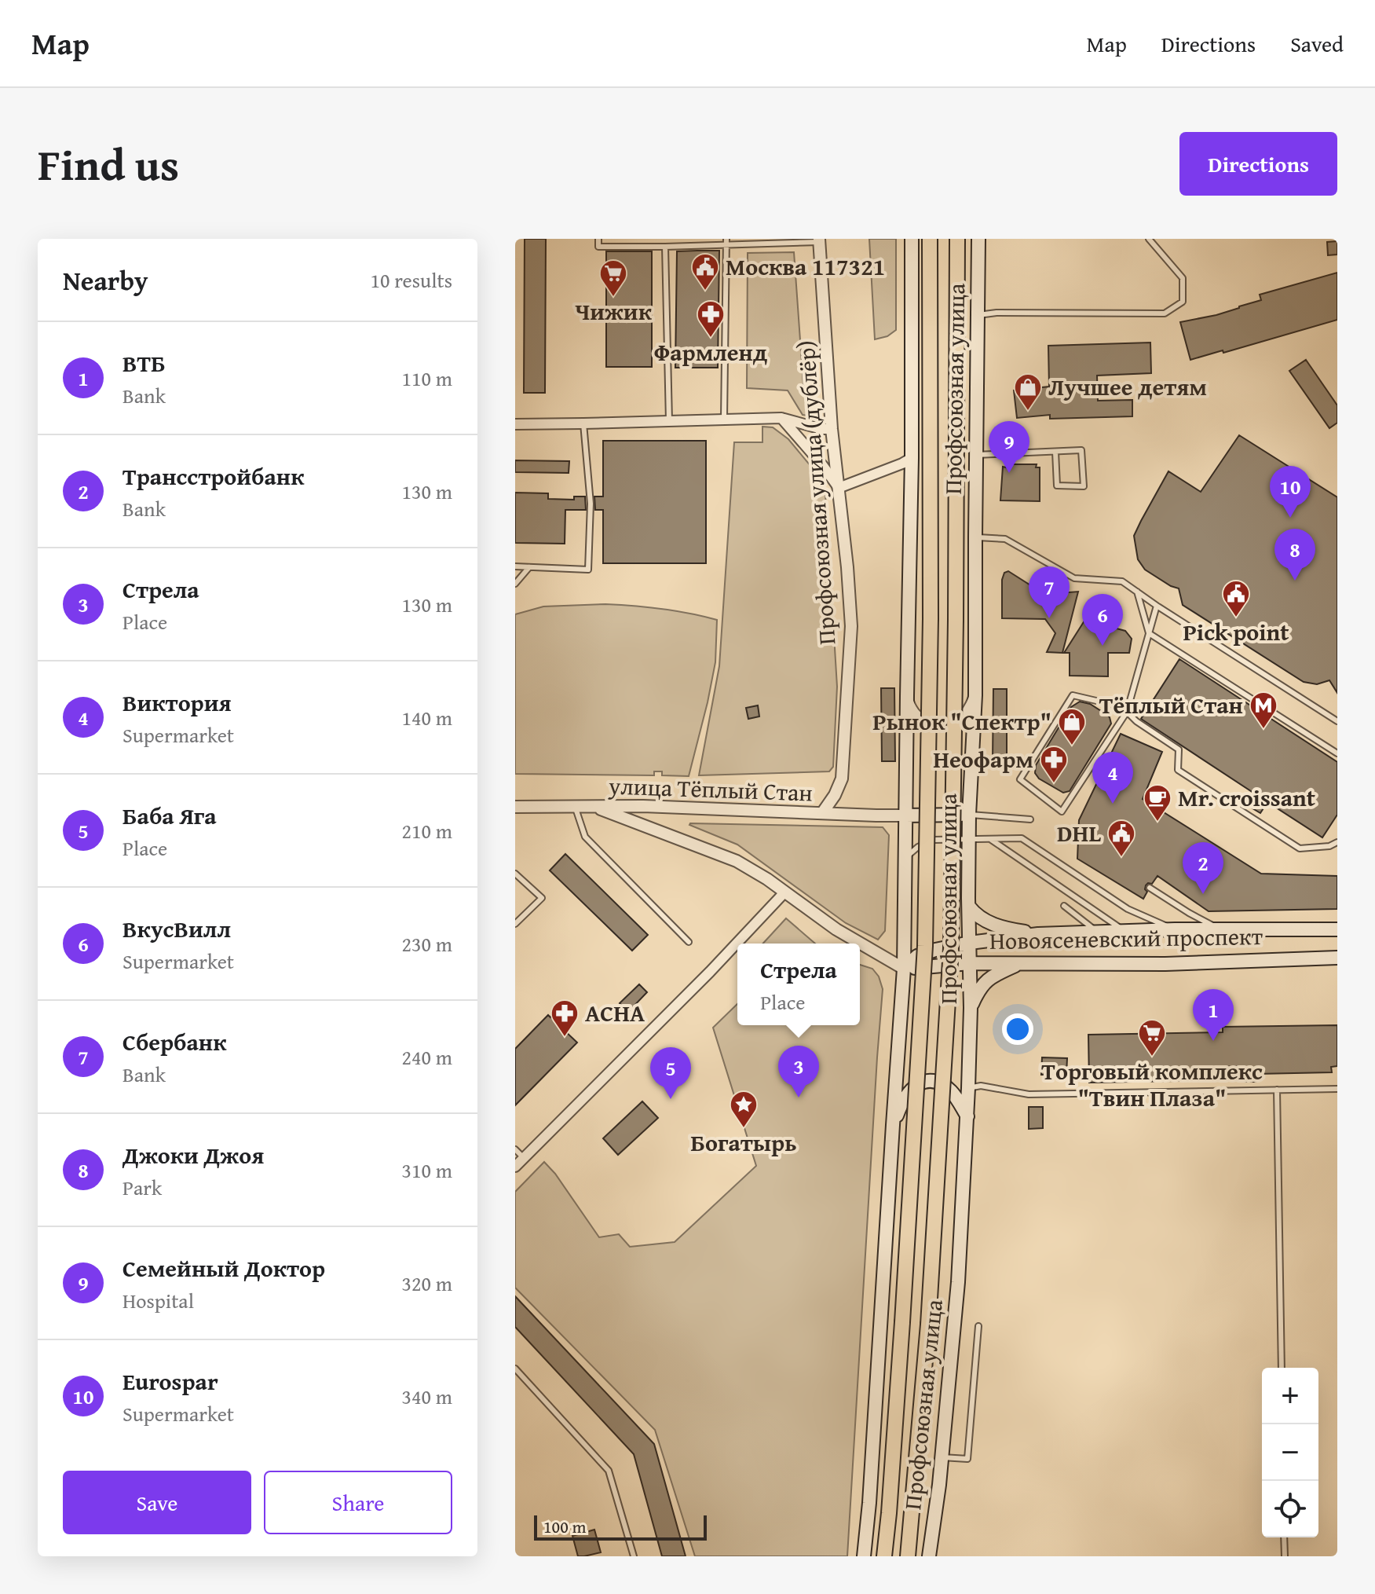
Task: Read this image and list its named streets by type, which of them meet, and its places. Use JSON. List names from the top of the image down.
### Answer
{
  "streets": {
    "main road": ["Профсоюзная улица", "Новоясеневский проспект"],
    "street": ["Профсоюзная улица (дублёр)", "улица Тёплый Стан"]
  },
  "crossings": [
    ["Профсоюзная улица", "улица Тёплый Стан"],
    ["Профсоюзная улица", "Новоясеневский проспект"],
    ["Профсоюзная улица (дублёр)", "улица Тёплый Стан"]
  ],
  "places": {
    "public building": ["Москва 117321", "Pick point", "DHL"],
    "supermarket": ["Чижик", "Торговый комплекс \"Твин Плаза\""],
    "pharmacy": ["Фармленд", "Неофарм", "АСНА"],
    "shop": ["Лучшее детям", "Рынок \"Спектр\""],
    "metro station": ["Тёплый Стан"],
    "cafe": ["Mr. croissant"],
    "place": ["Богатырь"]
  },
  "scale_bar": "100 m",
  "page": {
    "header": "Map",
    "nav": ["Map", "Directions", "Saved"],
    "title": "Find us",
    "buttons": [
      "Directions",
      ["Save", "Share"]
    ],
    "heading": ["Nearby", "10 results"],
    "list": [
      {
        "mark": "1",
        "name": "ВТБ",
        "note": "Bank",
        "value": "110 m"
      },
      {
        "mark": "2",
        "name": "Трансстройбанк",
        "note": "Bank",
        "value": "130 m"
      },
      {
        "mark": "3",
        "name": "Стрела",
        "note": "Place",
        "value": "130 m"
      },
      {
        "mark": "4",
        "name": "Виктория",
        "note": "Supermarket",
        "value": "140 m"
      },
      {
        "mark": "5",
        "name": "Баба Яга",
        "note": "Place",
        "value": "210 m"
      },
      {
        "mark": "6",
        "name": "ВкусВилл",
        "note": "Supermarket",
        "value": "230 m"
      },
      {
        "mark": "7",
        "name": "Сбербанк",
        "note": "Bank",
        "value": "240 m"
      },
      {
        "mark": "8",
        "name": "Джоки Джоя",
        "note": "Park",
        "value": "310 m"
      },
      {
        "mark": "9",
        "name": "Семейный Доктор",
        "note": "Hospital",
        "value": "320 m"
      },
      {
        "mark": "10",
        "name": "Eurospar",
        "note": "Supermarket",
        "value": "340 m"
      }
    ],
    "pins": [
      "9",
      "10",
      "8",
      "7",
      "6",
      "4",
      "2",
      "1",
      "3",
      "5"
    ],
    "popup": ["Стрела", "Place"],
    "map_buttons": ["+", "−"],
    "scale": "100 m"
  }
}
